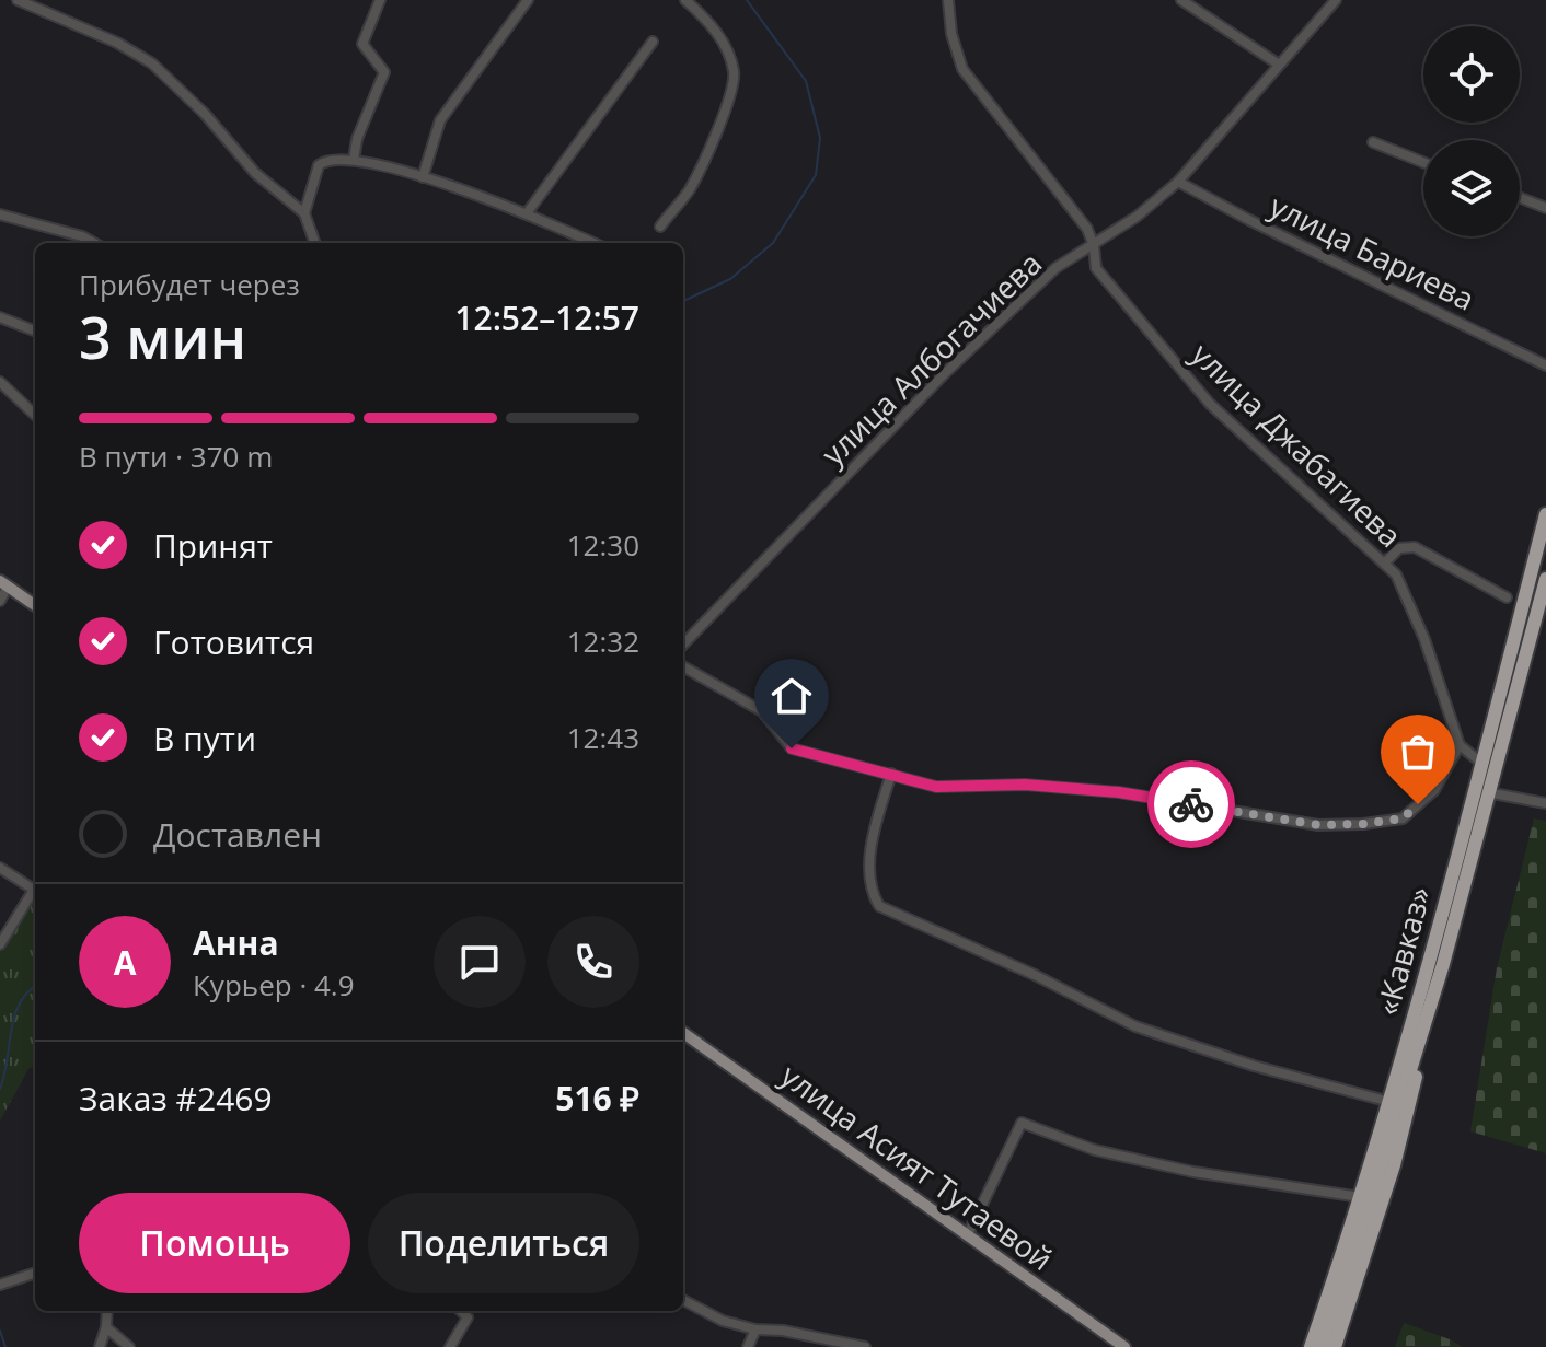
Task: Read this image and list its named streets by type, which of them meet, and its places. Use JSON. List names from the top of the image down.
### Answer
{
  "streets": {
    "highway": ["«Кавказ»"],
    "main road": ["улица Асият Тутаевой"],
    "street": ["улица Бариева", "улица Албогачиева", "улица Джабагиева"]
  },
  "crossings": [
    ["улица Бариева", "улица Албогачиева"],
    ["улица Албогачиева", "улица Джабагиева"]
  ],
  "page": {
    "heading": ["3 мин", "Прибудет через", "12:52–12:57"],
    "panel": [
      "Анна",
      "Курьер · 4.9",
      "Заказ #2469",
      "516 ₽"
    ],
    "bar": "В пути · 370 m",
    "list": [
      ["Принят", "12:30"],
      ["Готовится", "12:32"],
      ["В пути", "12:43"],
      "Доставлен"
    ],
    "round": "А",
    "buttons": ["Помощь", "Поделиться"]
  }
}
